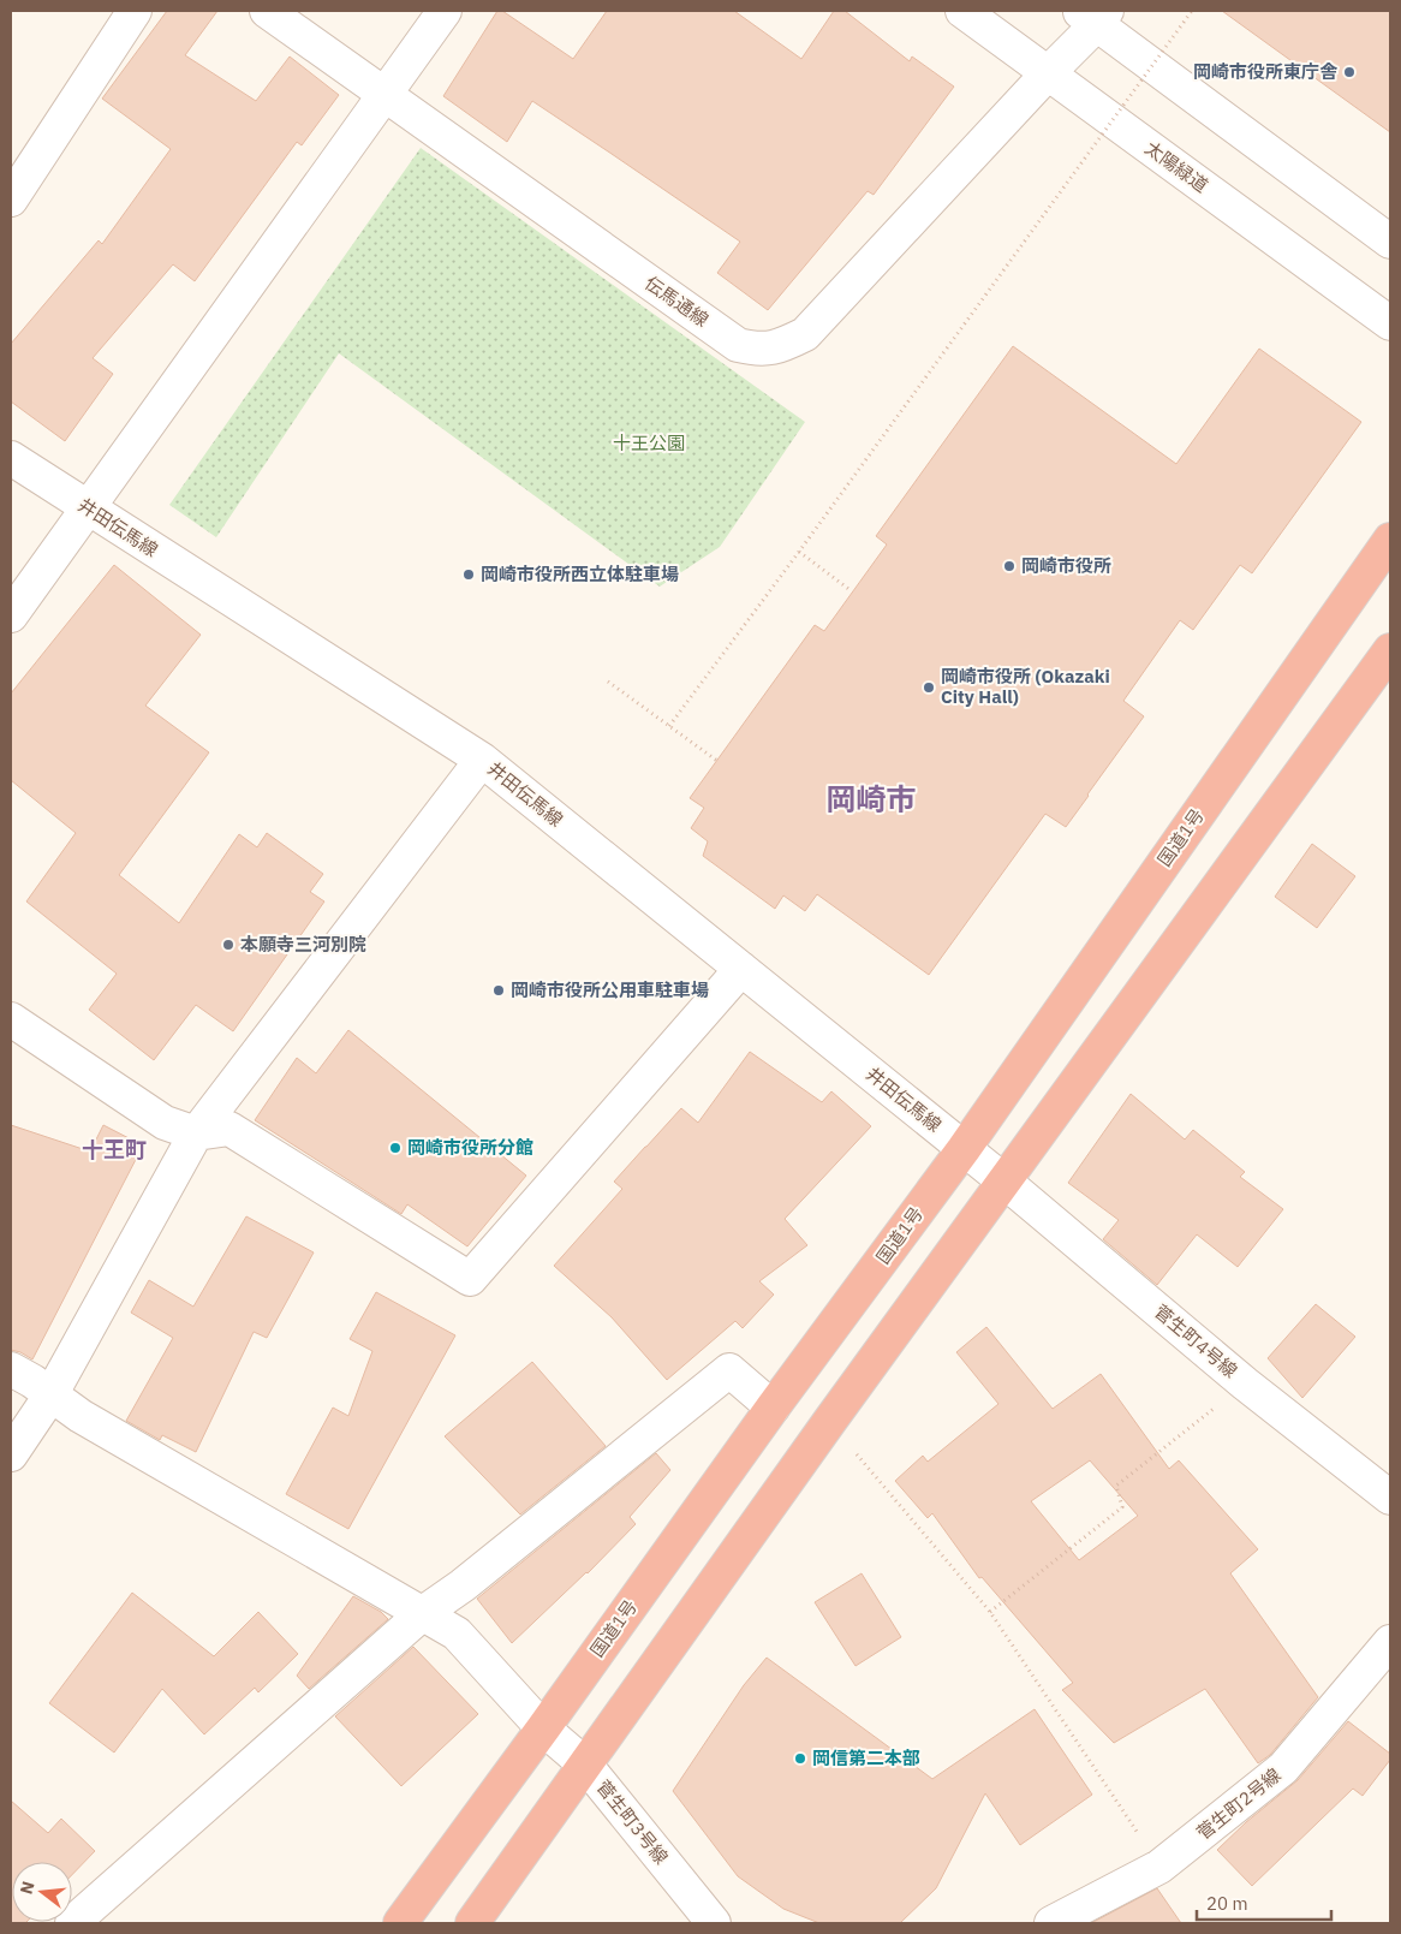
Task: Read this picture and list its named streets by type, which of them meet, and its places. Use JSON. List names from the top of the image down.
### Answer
{
  "streets": {
    "highway": ["国道1号"],
    "street": [
      "太陽緑道",
      "伝馬通線",
      "井田伝馬線",
      "菅生町4号線",
      "菅生町2号線",
      "菅生町3号線"
    ]
  },
  "crossings": [
    ["太陽緑道", "伝馬通線"],
    ["井田伝馬線", "国道1号"],
    ["井田伝馬線", "菅生町4号線"],
    ["国道1号", "菅生町3号線"]
  ],
  "districts": ["岡崎市", "十王町"],
  "parks": ["十王公園"],
  "places": [
    "岡崎市役所東庁舎",
    "岡崎市役所",
    "岡崎市役所西立体駐車場",
    "岡崎市役所 (Okazaki City Hall)",
    "本願寺三河別院",
    "岡崎市役所公用車駐車場",
    "岡崎市役所分館",
    "岡信第二本部"
  ],
  "scale_bar": "20 m",
  "north": "left"
}
